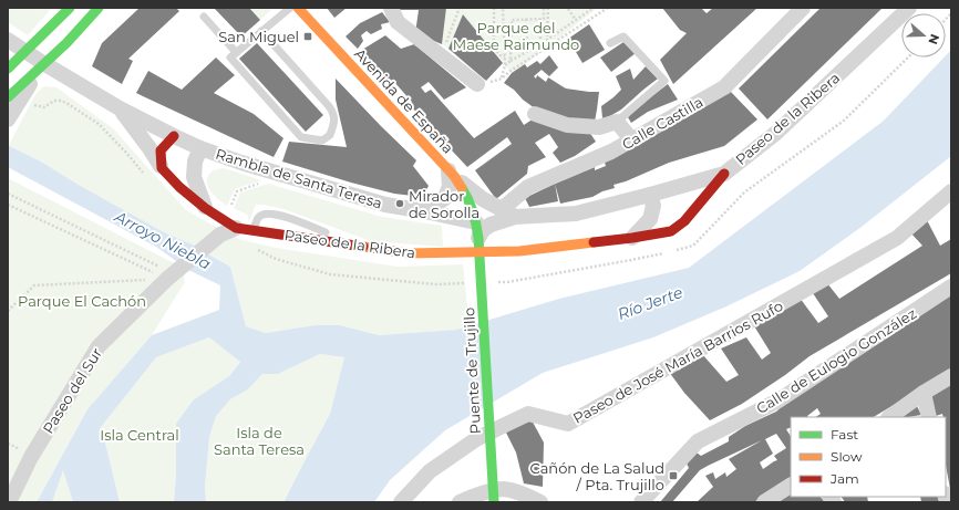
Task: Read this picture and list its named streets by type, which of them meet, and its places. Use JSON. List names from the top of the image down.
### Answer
{
  "streets": {
    "main road": [
      "Avenida de España",
      "Paseo de la Ribera",
      "Rambla de Santa Teresa",
      "Puente de Trujillo"
    ],
    "street": [
      "Calle Castilla",
      "Calle de Eulogio González",
      "Paseo de José María Barrios Rufo",
      "Paseo del Sur"
    ]
  },
  "crossings": [
    ["Avenida de España", "Rambla de Santa Teresa"],
    ["Avenida de España", "Puente de Trujillo"],
    ["Paseo de la Ribera", "Calle Castilla"],
    ["Paseo de la Ribera", "Rambla de Santa Teresa"],
    ["Paseo de la Ribera", "Paseo del Sur"]
  ],
  "water": ["Arroyo Niebla", "Río Jerte"],
  "parks": [
    "Parque del Maese Raimundo",
    "Parque El Cachón",
    "Isla de Santa Teresa",
    "Isla Central"
  ],
  "places": {
    "transit": ["San Miguel", "Cañón de La Salud / Pta. Trujillo"],
    "other": ["Mirador de Sorolla"]
  },
  "legend": ["Fast", "Slow", "Jam"],
  "north": "right"
}
